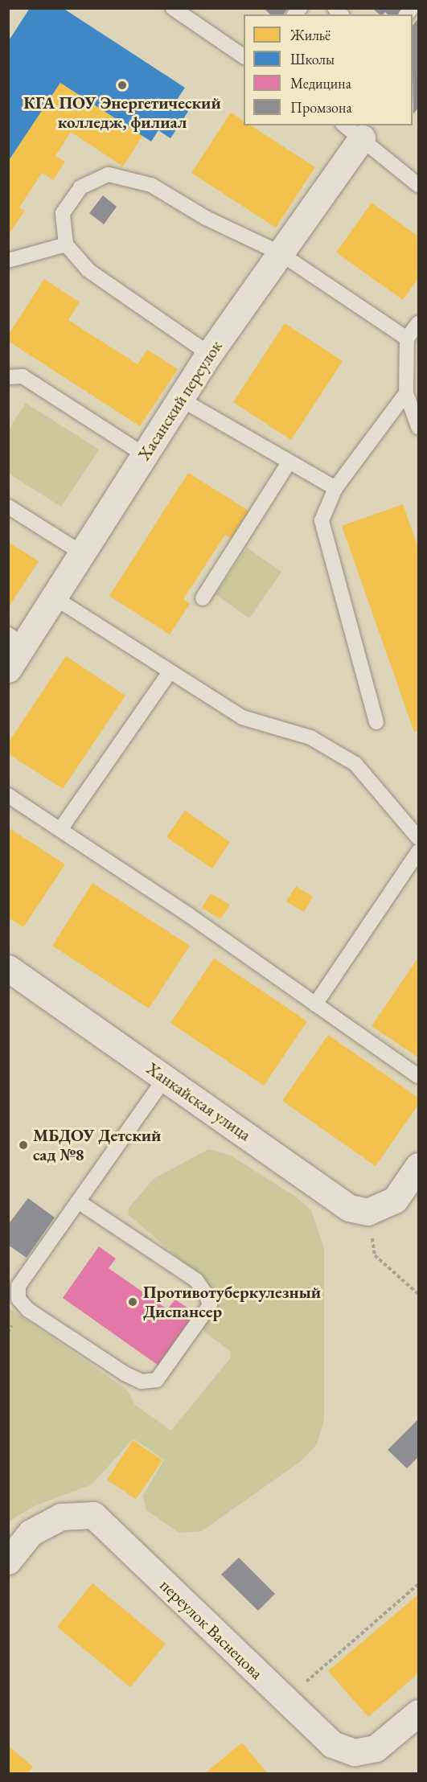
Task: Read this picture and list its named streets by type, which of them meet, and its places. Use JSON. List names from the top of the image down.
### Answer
{
  "streets": {
    "street": ["Хасанский переулок", "Ханкайская улица", "переулок Васнецова"]
  },
  "places": ["КГА ПОУ Энергетический колледж, филиал", "МБДОУ Детский сад №8", "Противотуберкулезный Диспансер"],
  "legend": [
    "Жильё",
    "Школы",
    "Медицина",
    "Промзона"
  ]
}
